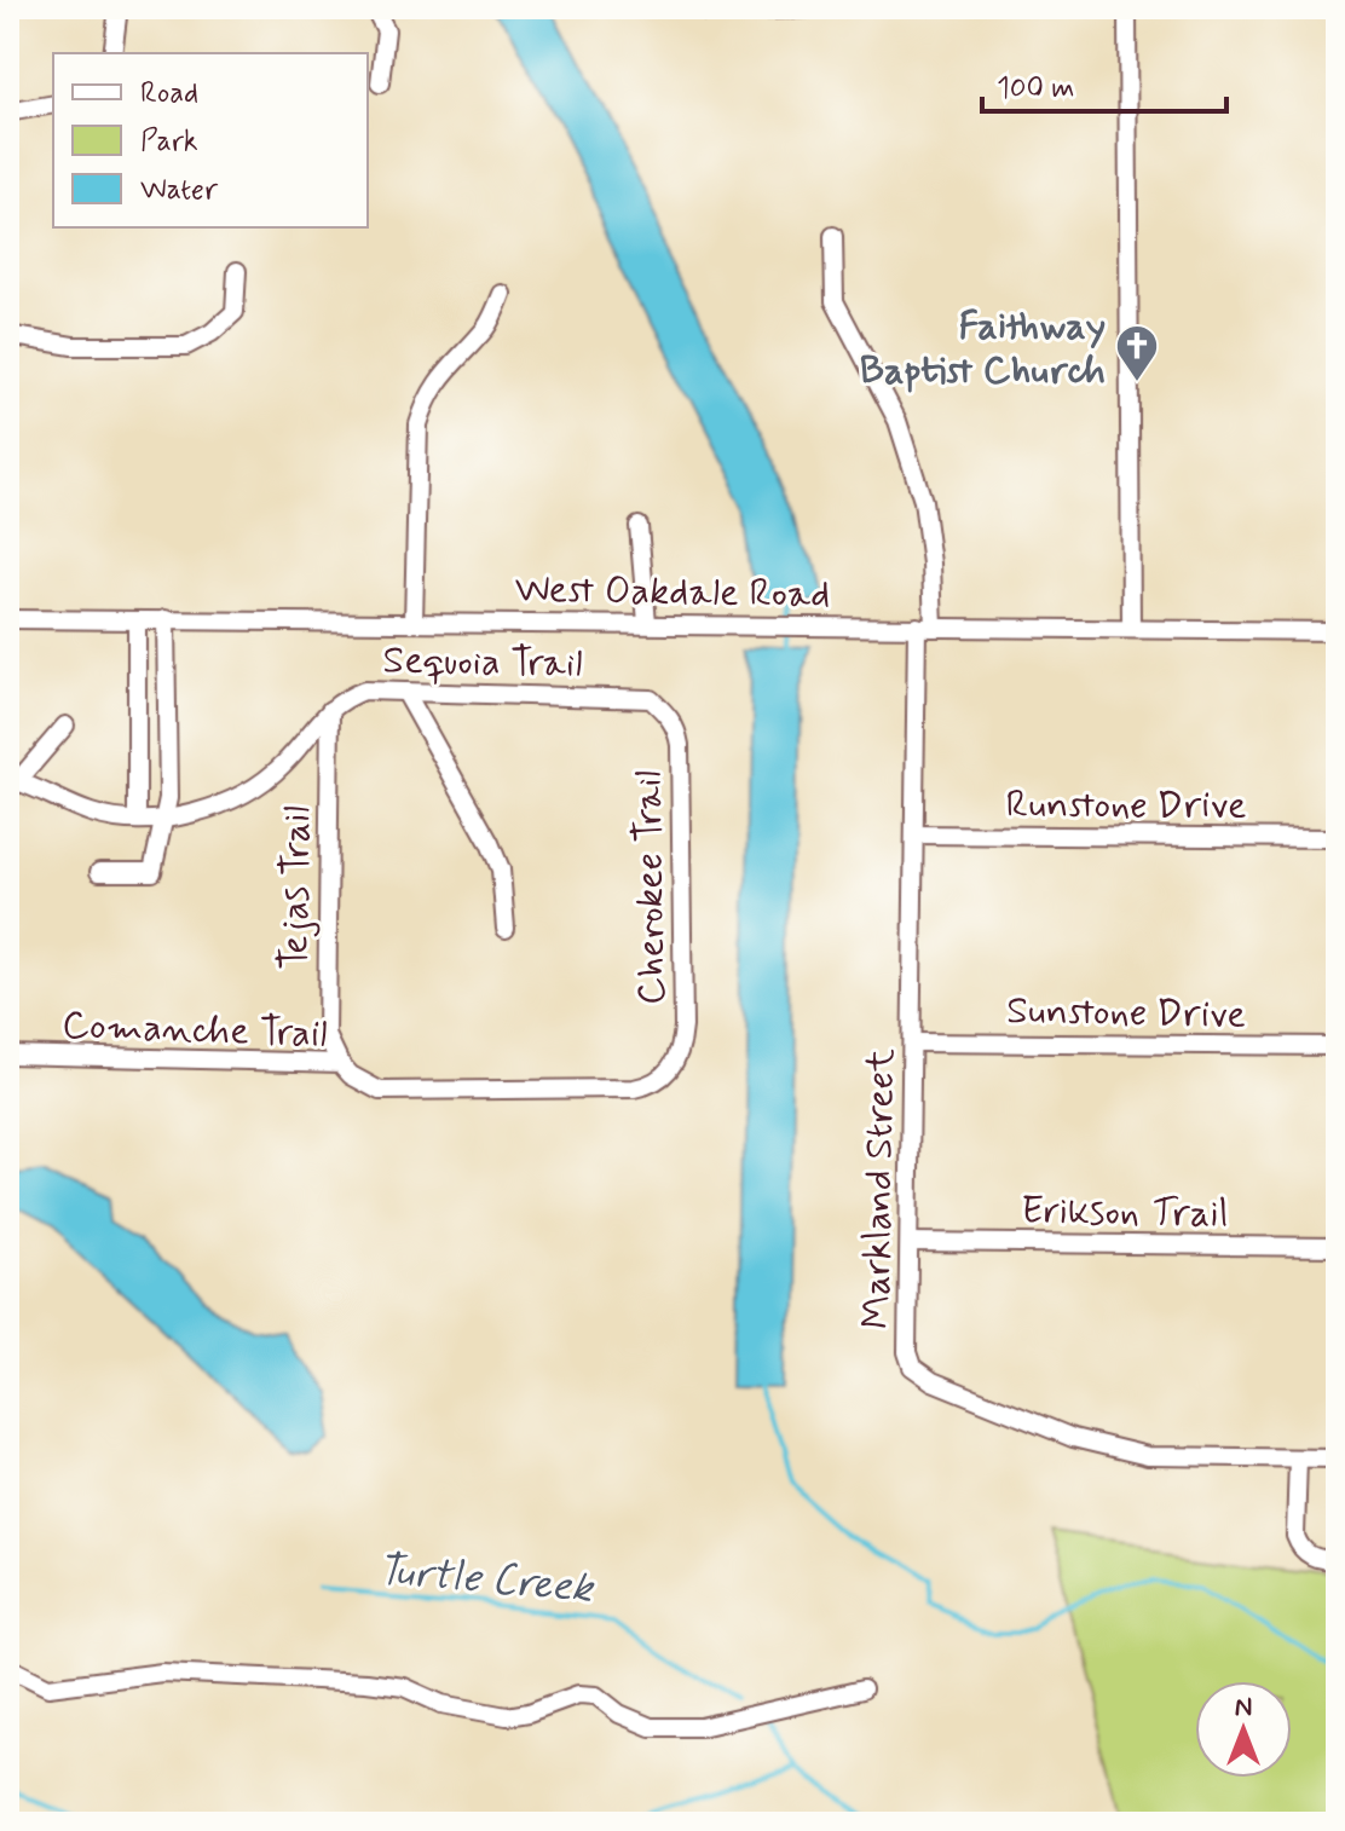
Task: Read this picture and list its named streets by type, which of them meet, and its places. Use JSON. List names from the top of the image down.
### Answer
{
  "streets": {
    "street": [
      "West Oakdale Road",
      "Sequoia Trail",
      "Runstone Drive",
      "Tejas Trail",
      "Cherokee Trail",
      "Sunstone Drive",
      "Comanche Trail",
      "Markland Street",
      "Erikson Trail"
    ]
  },
  "crossings": [
    ["West Oakdale Road", "Markland Street"],
    ["Sequoia Trail", "Tejas Trail"],
    ["Sequoia Trail", "Cherokee Trail"],
    ["Runstone Drive", "Markland Street"],
    ["Tejas Trail", "Comanche Trail"],
    ["Cherokee Trail", "Comanche Trail"],
    ["Sunstone Drive", "Markland Street"],
    ["Markland Street", "Erikson Trail"]
  ],
  "water": ["Turtle Creek"],
  "places": {
    "church": ["Faithway Baptist Church"]
  },
  "legend": ["Road", "Park", "Water"],
  "scale_bar": "100 m",
  "north": "top"
}
